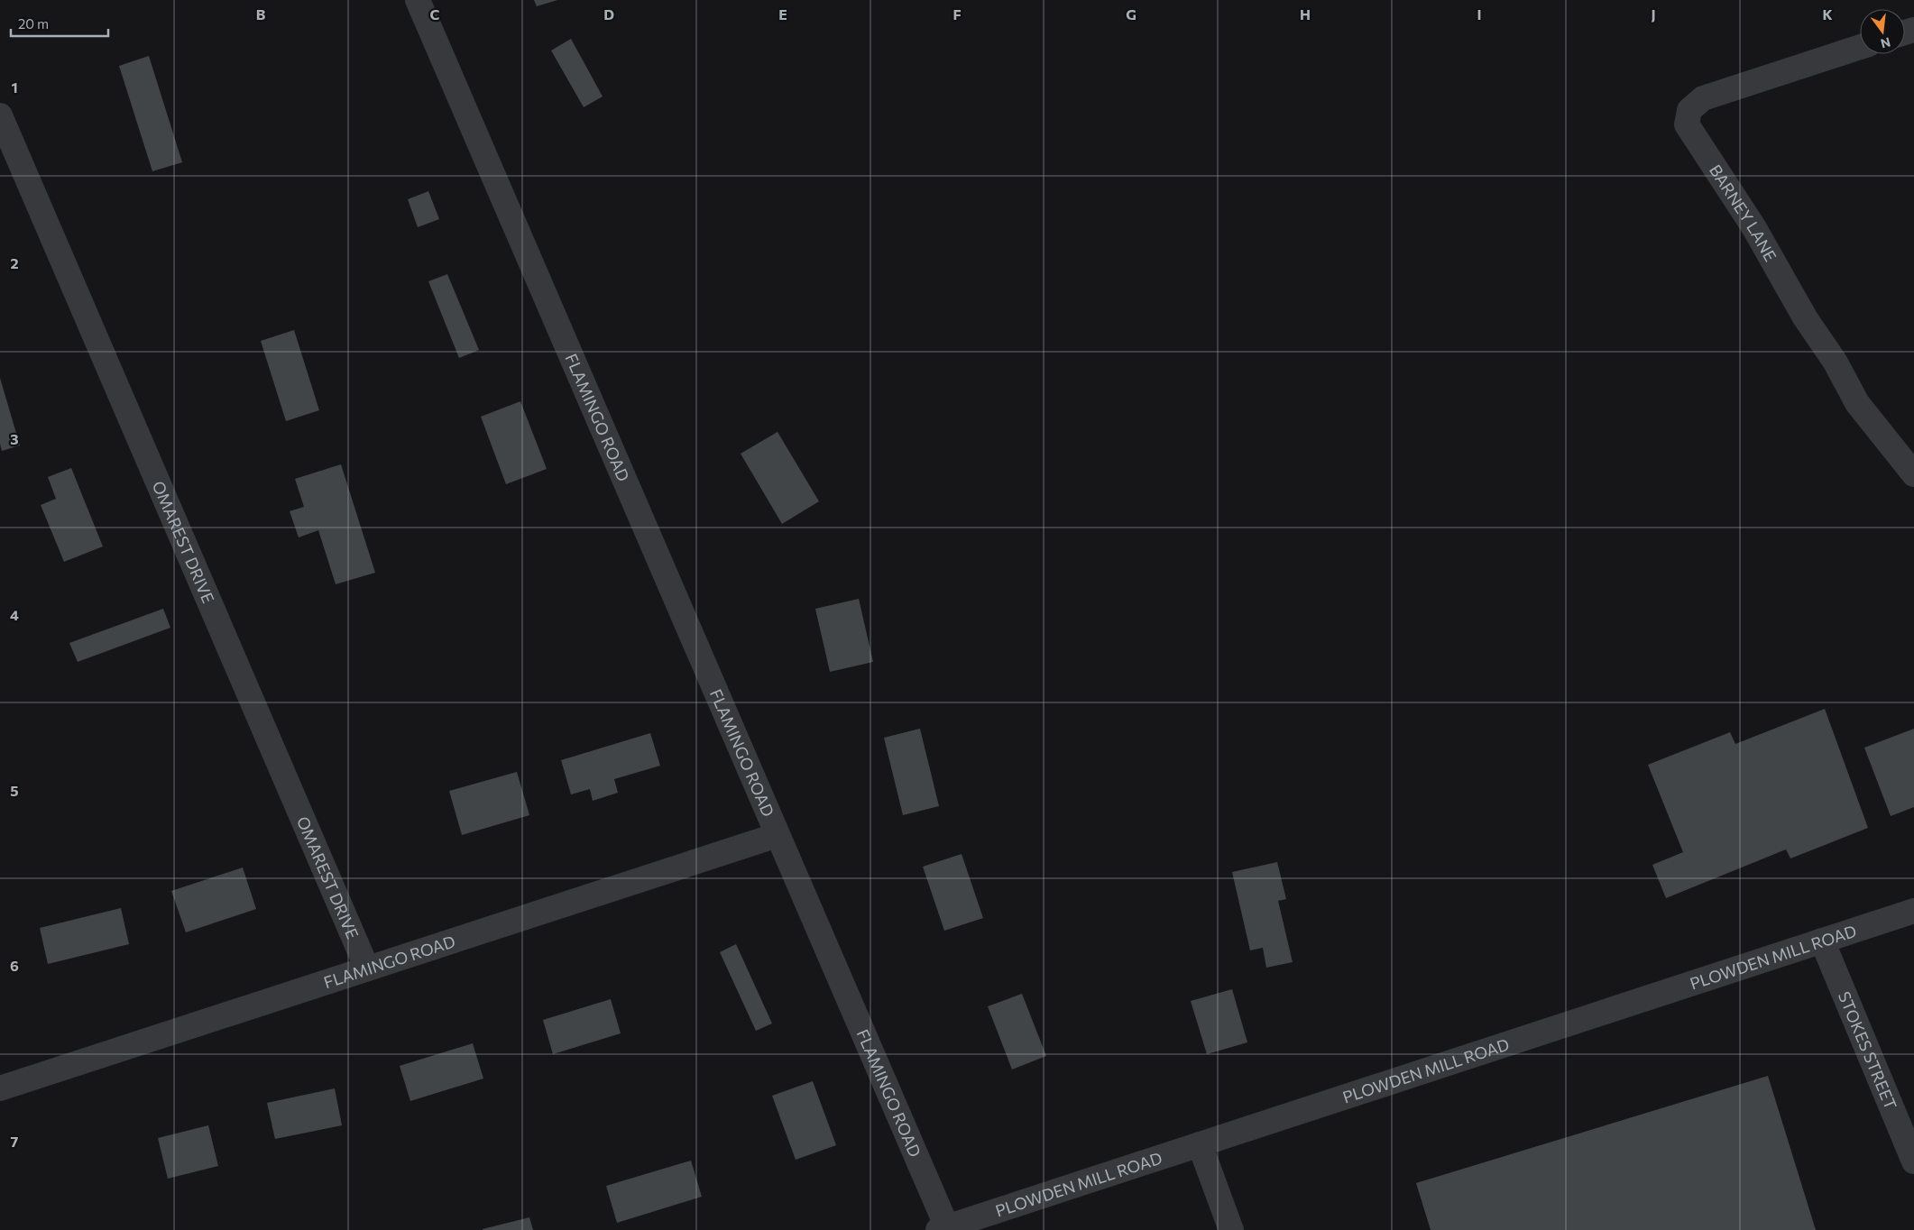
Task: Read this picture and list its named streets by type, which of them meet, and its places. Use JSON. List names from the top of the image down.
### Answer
{
  "streets": {
    "street": [
      "BARNEY LANE",
      "FLAMINGO ROAD",
      "OMAREST DRIVE",
      "PLOWDEN MILL ROAD",
      "STOKES STREET"
    ]
  },
  "crossings": [
    ["FLAMINGO ROAD", "OMAREST DRIVE"],
    ["FLAMINGO ROAD", "PLOWDEN MILL ROAD"],
    ["PLOWDEN MILL ROAD", "STOKES STREET"]
  ],
  "scale_bar": "20 m",
  "north": "bottom",
  "grid": {
    "columns": [
      "B",
      "C",
      "D",
      "E",
      "F",
      "G",
      "H",
      "I",
      "J",
      "K"
    ],
    "rows": [
      "1",
      "2",
      "3",
      "4",
      "5",
      "6",
      "7"
    ]
  }
}
